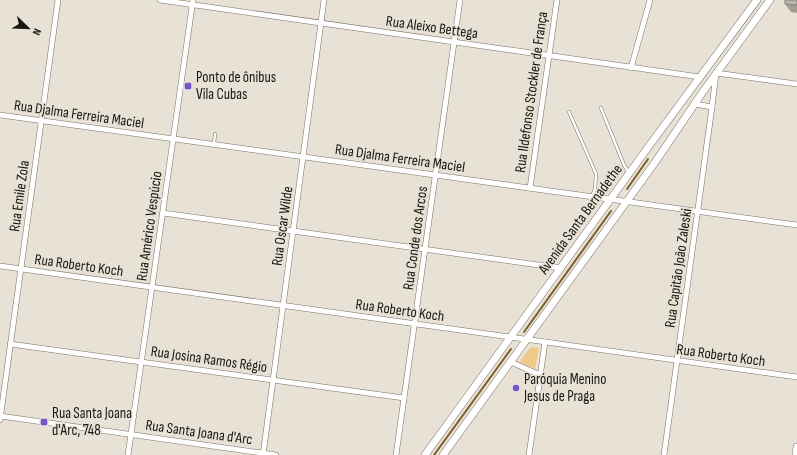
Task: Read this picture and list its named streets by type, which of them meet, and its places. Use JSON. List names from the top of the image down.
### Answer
{
  "streets": {
    "main road": ["Avenida Santa Bernadethe"],
    "street": [
      "Rua Aleixo Bettega",
      "Rua Ildefonso Stockler de França",
      "Rua Djalma Ferreira Maciel",
      "Rua Emile Zola",
      "Rua Américo Vespúcio",
      "Rua Oscar Wilde",
      "Rua Conde dos Arcos",
      "Rua Roberto Koch",
      "Rua Capitão João Zaleski",
      "Rua Josina Ramos Régio",
      "Rua Santa Joana d'Arc"
    ]
  },
  "crossings": [
    ["Rua Aleixo Bettega", "Rua Ildefonso Stockler de França"],
    ["Rua Aleixo Bettega", "Avenida Santa Bernadethe"],
    ["Rua Aleixo Bettega", "Rua Américo Vespúcio"],
    ["Rua Aleixo Bettega", "Rua Oscar Wilde"],
    ["Rua Aleixo Bettega", "Rua Conde dos Arcos"],
    ["Rua Ildefonso Stockler de França", "Rua Djalma Ferreira Maciel"],
    ["Rua Djalma Ferreira Maciel", "Rua Emile Zola"],
    ["Rua Djalma Ferreira Maciel", "Avenida Santa Bernadethe"],
    ["Rua Djalma Ferreira Maciel", "Rua Américo Vespúcio"],
    ["Rua Djalma Ferreira Maciel", "Rua Oscar Wilde"],
    ["Rua Djalma Ferreira Maciel", "Rua Conde dos Arcos"],
    ["Rua Djalma Ferreira Maciel", "Rua Capitão João Zaleski"],
    ["Rua Emile Zola", "Rua Roberto Koch"],
    ["Rua Emile Zola", "Rua Josina Ramos Régio"],
    ["Rua Emile Zola", "Rua Santa Joana d'Arc"],
    ["Avenida Santa Bernadethe", "Rua Roberto Koch"],
    ["Avenida Santa Bernadethe", "Rua Capitão João Zaleski"],
    ["Rua Américo Vespúcio", "Rua Roberto Koch"],
    ["Rua Américo Vespúcio", "Rua Josina Ramos Régio"],
    ["Rua Américo Vespúcio", "Rua Santa Joana d'Arc"],
    ["Rua Oscar Wilde", "Rua Roberto Koch"],
    ["Rua Oscar Wilde", "Rua Josina Ramos Régio"],
    ["Rua Oscar Wilde", "Rua Santa Joana d'Arc"],
    ["Rua Conde dos Arcos", "Rua Roberto Koch"],
    ["Rua Conde dos Arcos", "Rua Josina Ramos Régio"],
    ["Rua Roberto Koch", "Rua Capitão João Zaleski"]
  ],
  "places": {
    "transit": ["Ponto de ônibus Vila Cubas", "Rua Santa Joana d'Arc, 748"],
    "other": ["Paróquia Menino Jesus de Praga"]
  },
  "north": "bottom right"
}
